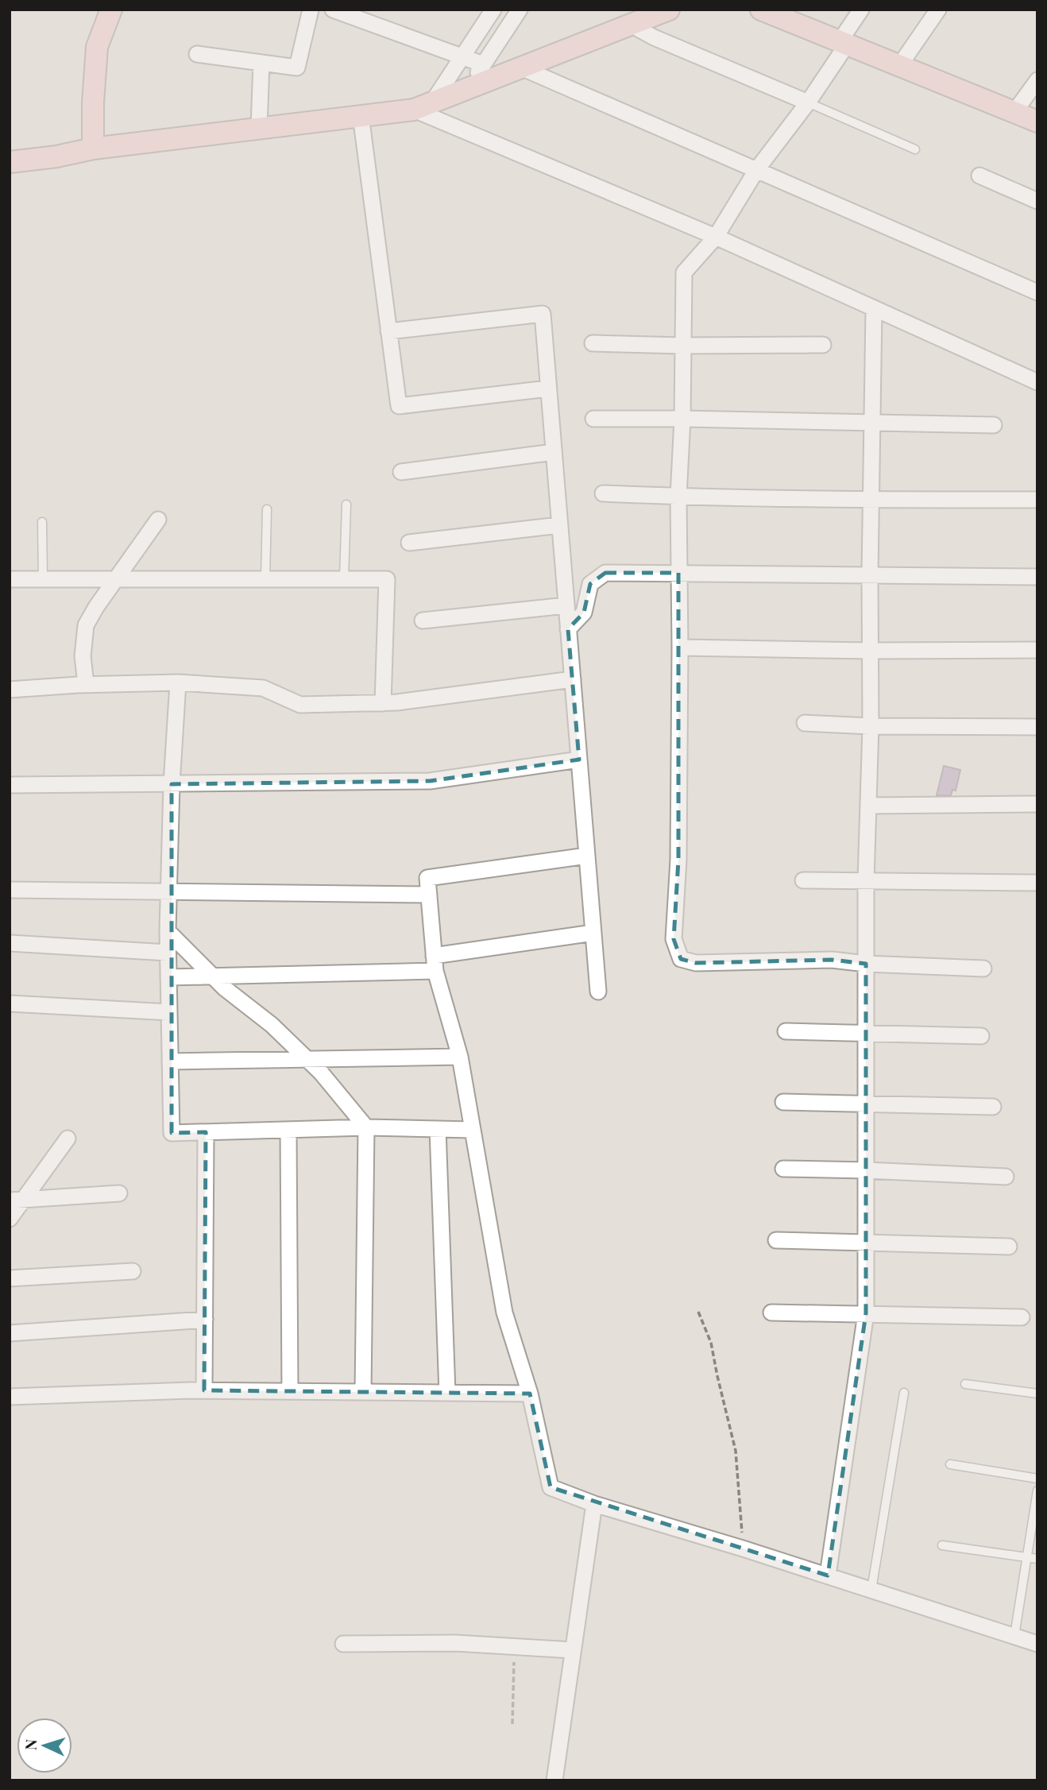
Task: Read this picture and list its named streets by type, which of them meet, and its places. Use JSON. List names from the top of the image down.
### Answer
{
  "north": "left"
}
